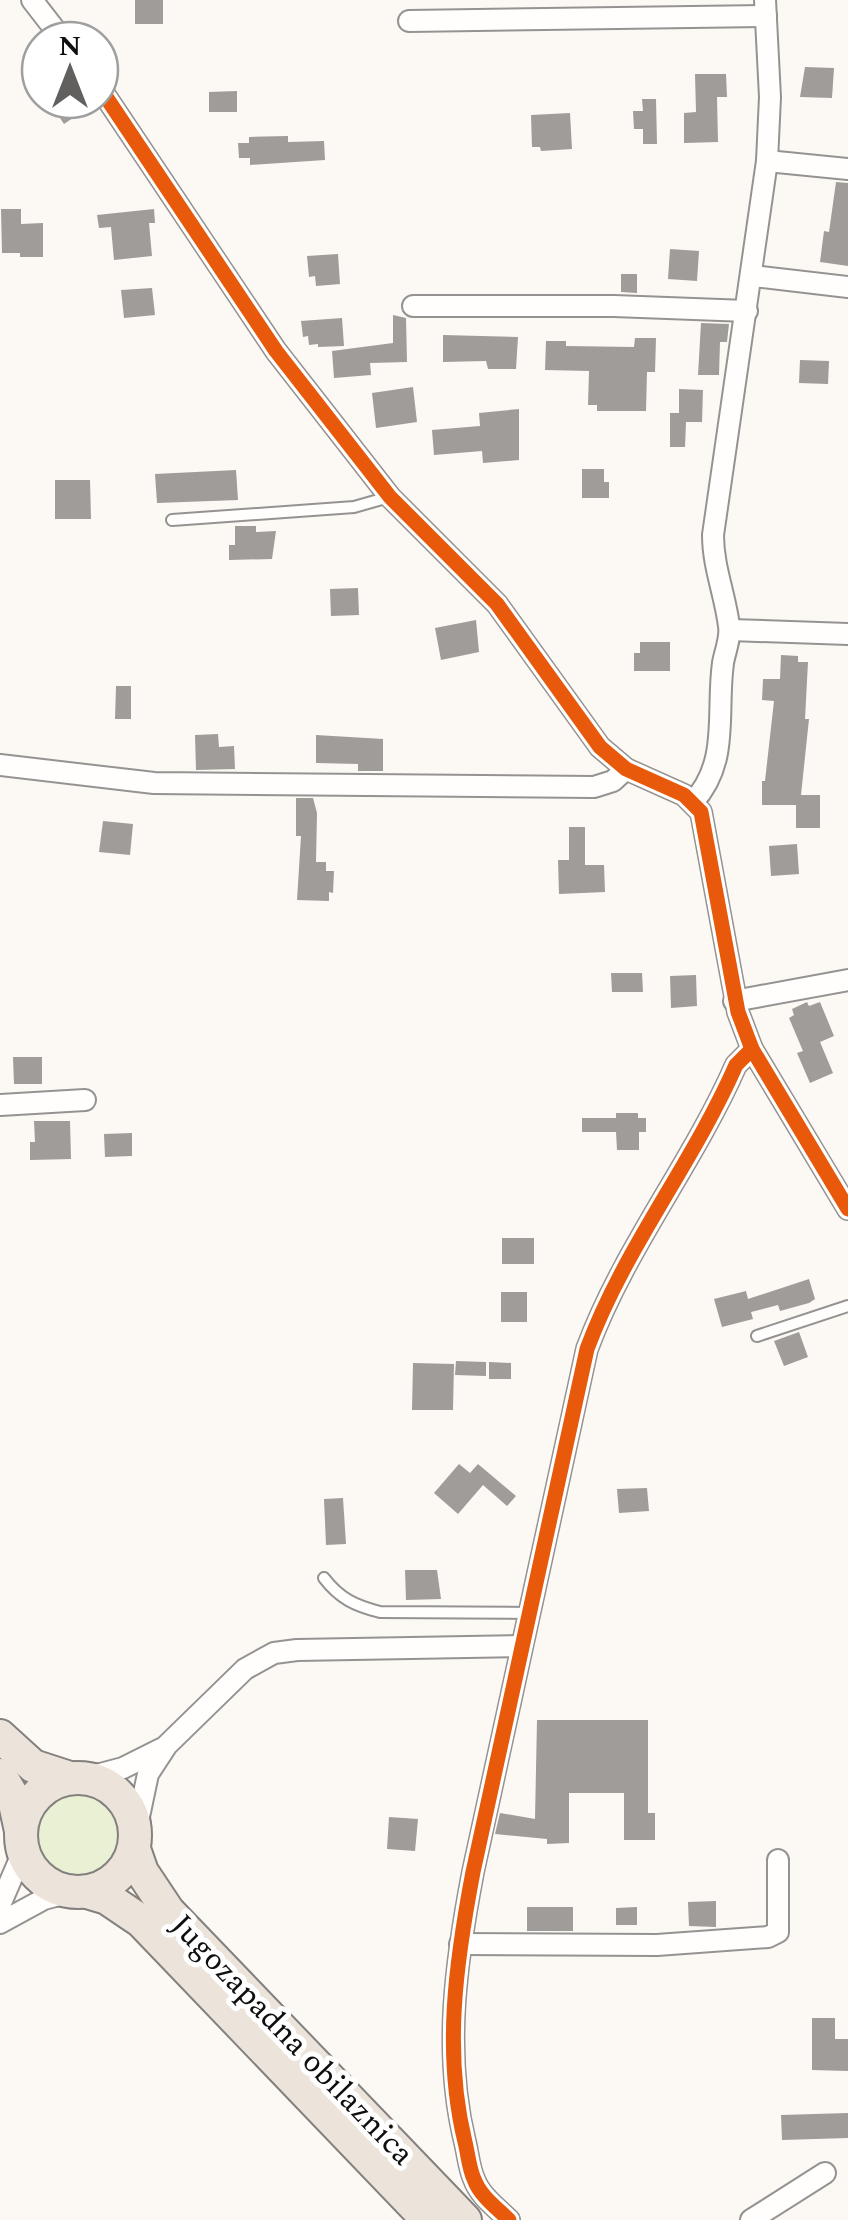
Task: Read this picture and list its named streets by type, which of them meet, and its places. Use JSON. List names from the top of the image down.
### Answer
{
  "streets": {
    "main road": ["Jugozapadna obilaznica"]
  },
  "north": "top"
}
